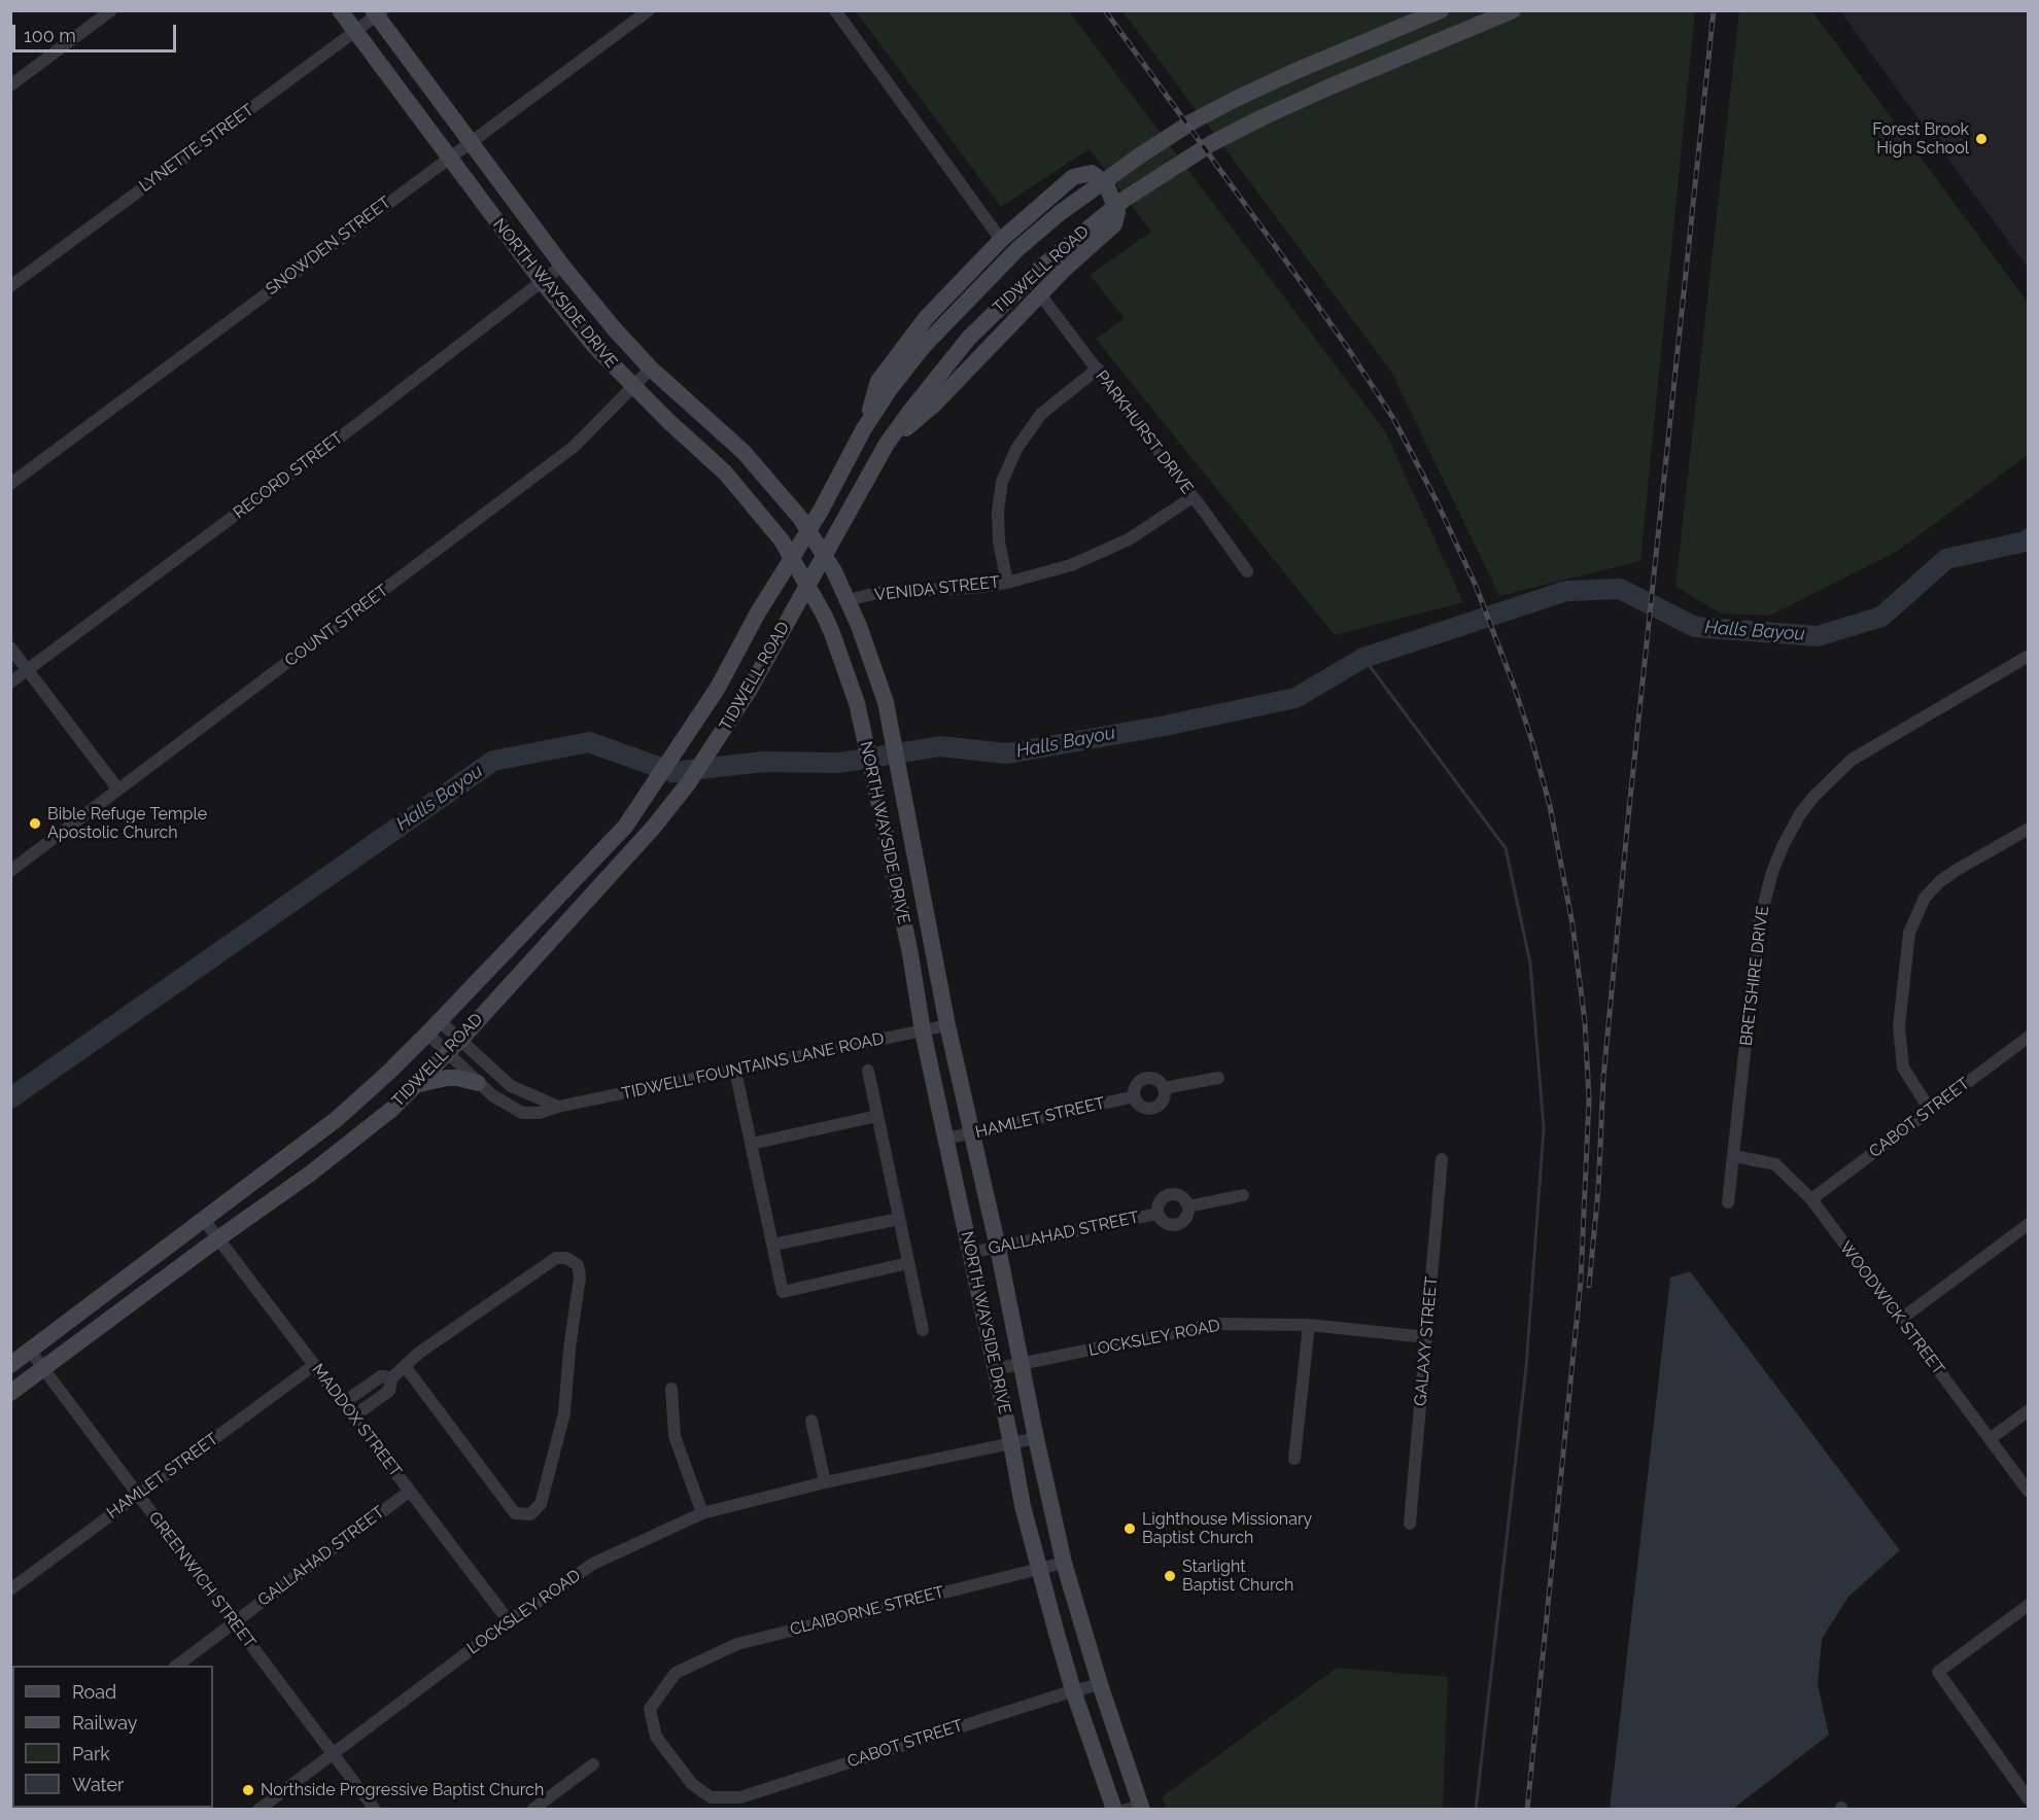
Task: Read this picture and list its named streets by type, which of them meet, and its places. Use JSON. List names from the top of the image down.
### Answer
{
  "streets": {
    "main road": ["TIDWELL ROAD", "NORTH WAYSIDE DRIVE"],
    "street": [
      "LYNETTE STREET",
      "SNOWDEN STREET",
      "PARKHURST DRIVE",
      "RECORD STREET",
      "VENIDA STREET",
      "COUNT STREET",
      "BRETSHIRE DRIVE",
      "TIDWELL FOUNTAINS LANE ROAD",
      "HAMLET STREET",
      "CABOT STREET",
      "GALLAHAD STREET",
      "WOODWICK STREET",
      "LOCKSLEY ROAD",
      "GALAXY STREET",
      "MADDOX STREET",
      "GREENWICH STREET",
      "CLAIBORNE STREET"
    ]
  },
  "crossings": [
    ["LYNETTE STREET", "NORTH WAYSIDE DRIVE"],
    ["SNOWDEN STREET", "NORTH WAYSIDE DRIVE"],
    ["TIDWELL ROAD", "NORTH WAYSIDE DRIVE"],
    ["TIDWELL ROAD", "TIDWELL FOUNTAINS LANE ROAD"],
    ["TIDWELL ROAD", "MADDOX STREET"],
    ["TIDWELL ROAD", "GREENWICH STREET"],
    ["NORTH WAYSIDE DRIVE", "RECORD STREET"],
    ["NORTH WAYSIDE DRIVE", "VENIDA STREET"],
    ["NORTH WAYSIDE DRIVE", "COUNT STREET"],
    ["NORTH WAYSIDE DRIVE", "TIDWELL FOUNTAINS LANE ROAD"],
    ["NORTH WAYSIDE DRIVE", "HAMLET STREET"],
    ["NORTH WAYSIDE DRIVE", "CABOT STREET"],
    ["NORTH WAYSIDE DRIVE", "GALLAHAD STREET"],
    ["NORTH WAYSIDE DRIVE", "LOCKSLEY ROAD"],
    ["NORTH WAYSIDE DRIVE", "CLAIBORNE STREET"],
    ["PARKHURST DRIVE", "VENIDA STREET"],
    ["BRETSHIRE DRIVE", "WOODWICK STREET"],
    ["HAMLET STREET", "MADDOX STREET"],
    ["HAMLET STREET", "GREENWICH STREET"],
    ["CABOT STREET", "WOODWICK STREET"],
    ["CABOT STREET", "CLAIBORNE STREET"],
    ["GALLAHAD STREET", "MADDOX STREET"],
    ["GALLAHAD STREET", "GREENWICH STREET"],
    ["LOCKSLEY ROAD", "GALAXY STREET"],
    ["LOCKSLEY ROAD", "MADDOX STREET"],
    ["LOCKSLEY ROAD", "GREENWICH STREET"]
  ],
  "water": ["Halls Bayou"],
  "places": [
    "Forest Brook High School",
    "Bible Refuge Temple Apostolic Church",
    "Lighthouse Missionary Baptist Church",
    "Starlight Baptist Church",
    "Northside Progressive Baptist Church"
  ],
  "legend": [
    "Road",
    "Railway",
    "Park",
    "Water"
  ],
  "scale_bar": "100 m"
}
